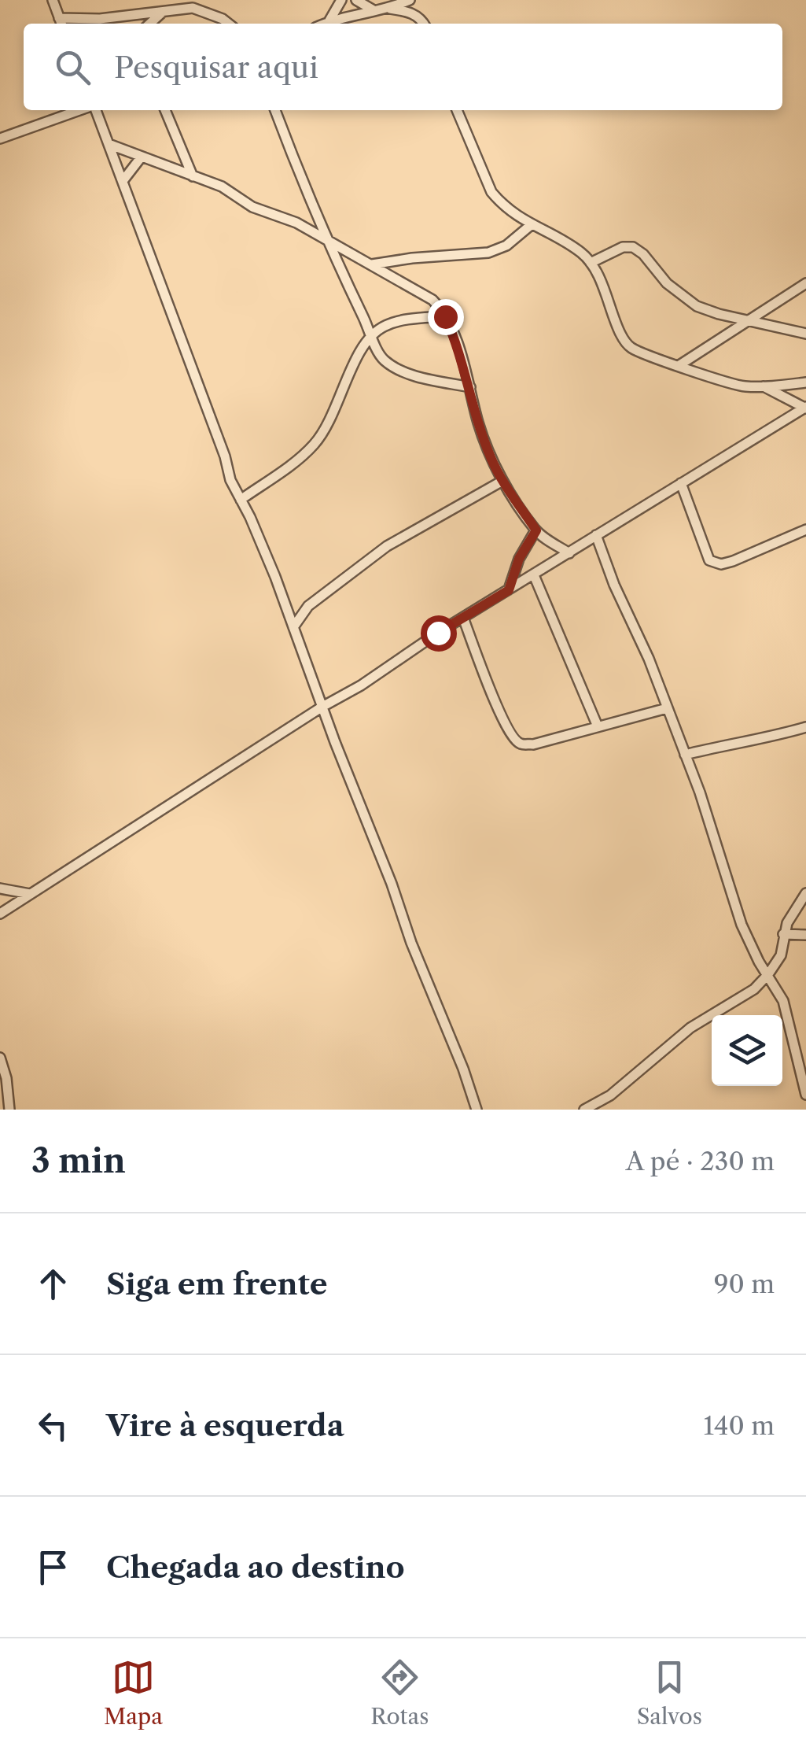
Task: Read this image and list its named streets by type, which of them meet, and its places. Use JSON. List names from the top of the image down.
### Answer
{
  "page": {
    "search": "Pesquisar aqui",
    "heading": ["3 min", "A pé · 230 m"],
    "list": [
      ["Siga em frente", "90 m"],
      ["Vire à esquerda", "140 m"],
      "Chegada ao destino"
    ],
    "nav": ["Mapa", "Rotas", "Salvos"]
  }
}
